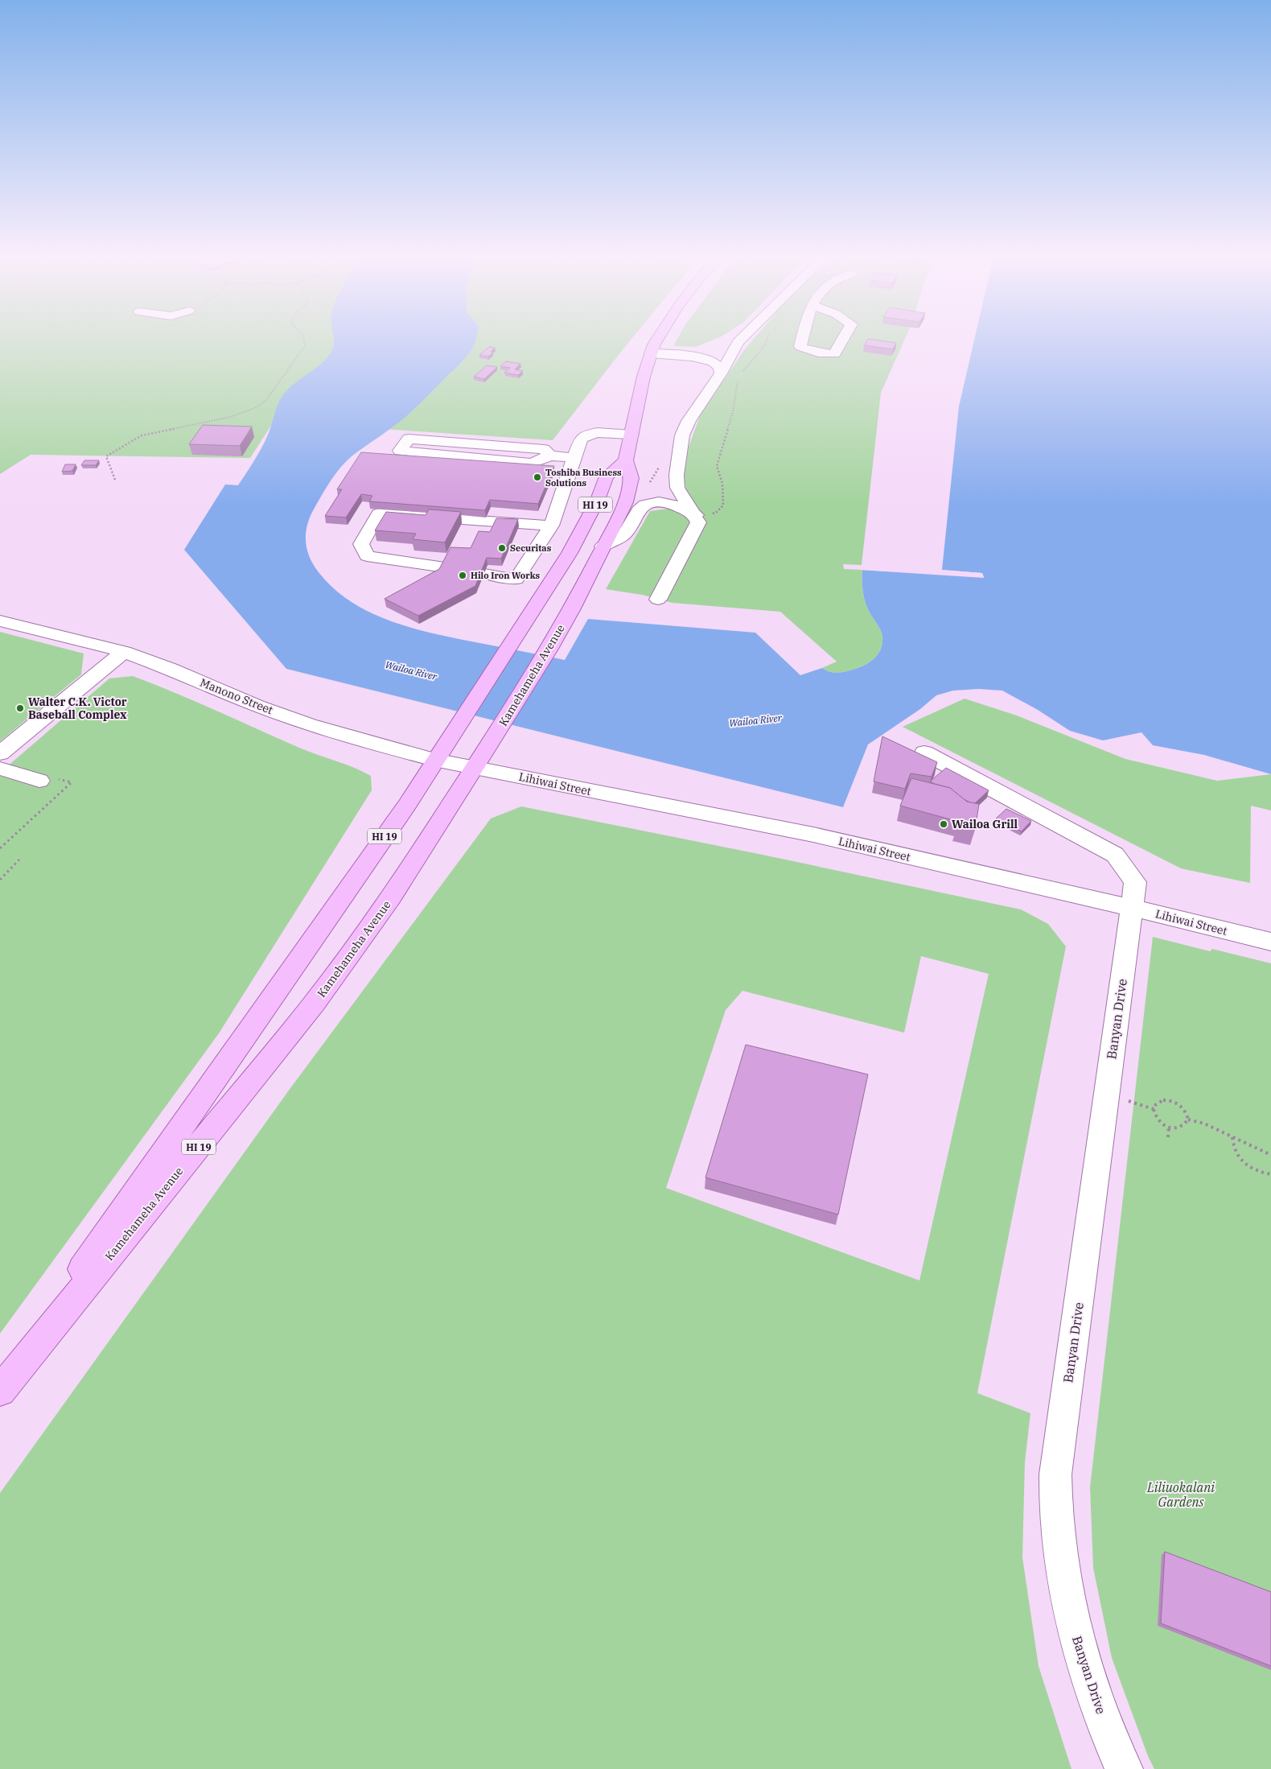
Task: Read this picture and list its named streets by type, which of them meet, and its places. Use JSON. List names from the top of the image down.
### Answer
{
  "streets": {
    "main road": ["HI 19", "Kamehameha Avenue"],
    "street": ["Manono Street", "Lihiwai Street", "Banyan Drive"]
  },
  "crossings": [
    ["Kamehameha Avenue", "Manono Street"],
    ["Kamehameha Avenue", "Lihiwai Street"],
    ["Manono Street", "Lihiwai Street"],
    ["Lihiwai Street", "Banyan Drive"]
  ],
  "water": ["Wailoa River"],
  "parks": ["Liliuokalani Gardens"],
  "places": [
    "Toshiba Business Solutions",
    "Securitas",
    "Hilo Iron Works",
    "Walter C.K. Victor Baseball Complex",
    "Wailoa Grill"
  ]
}
